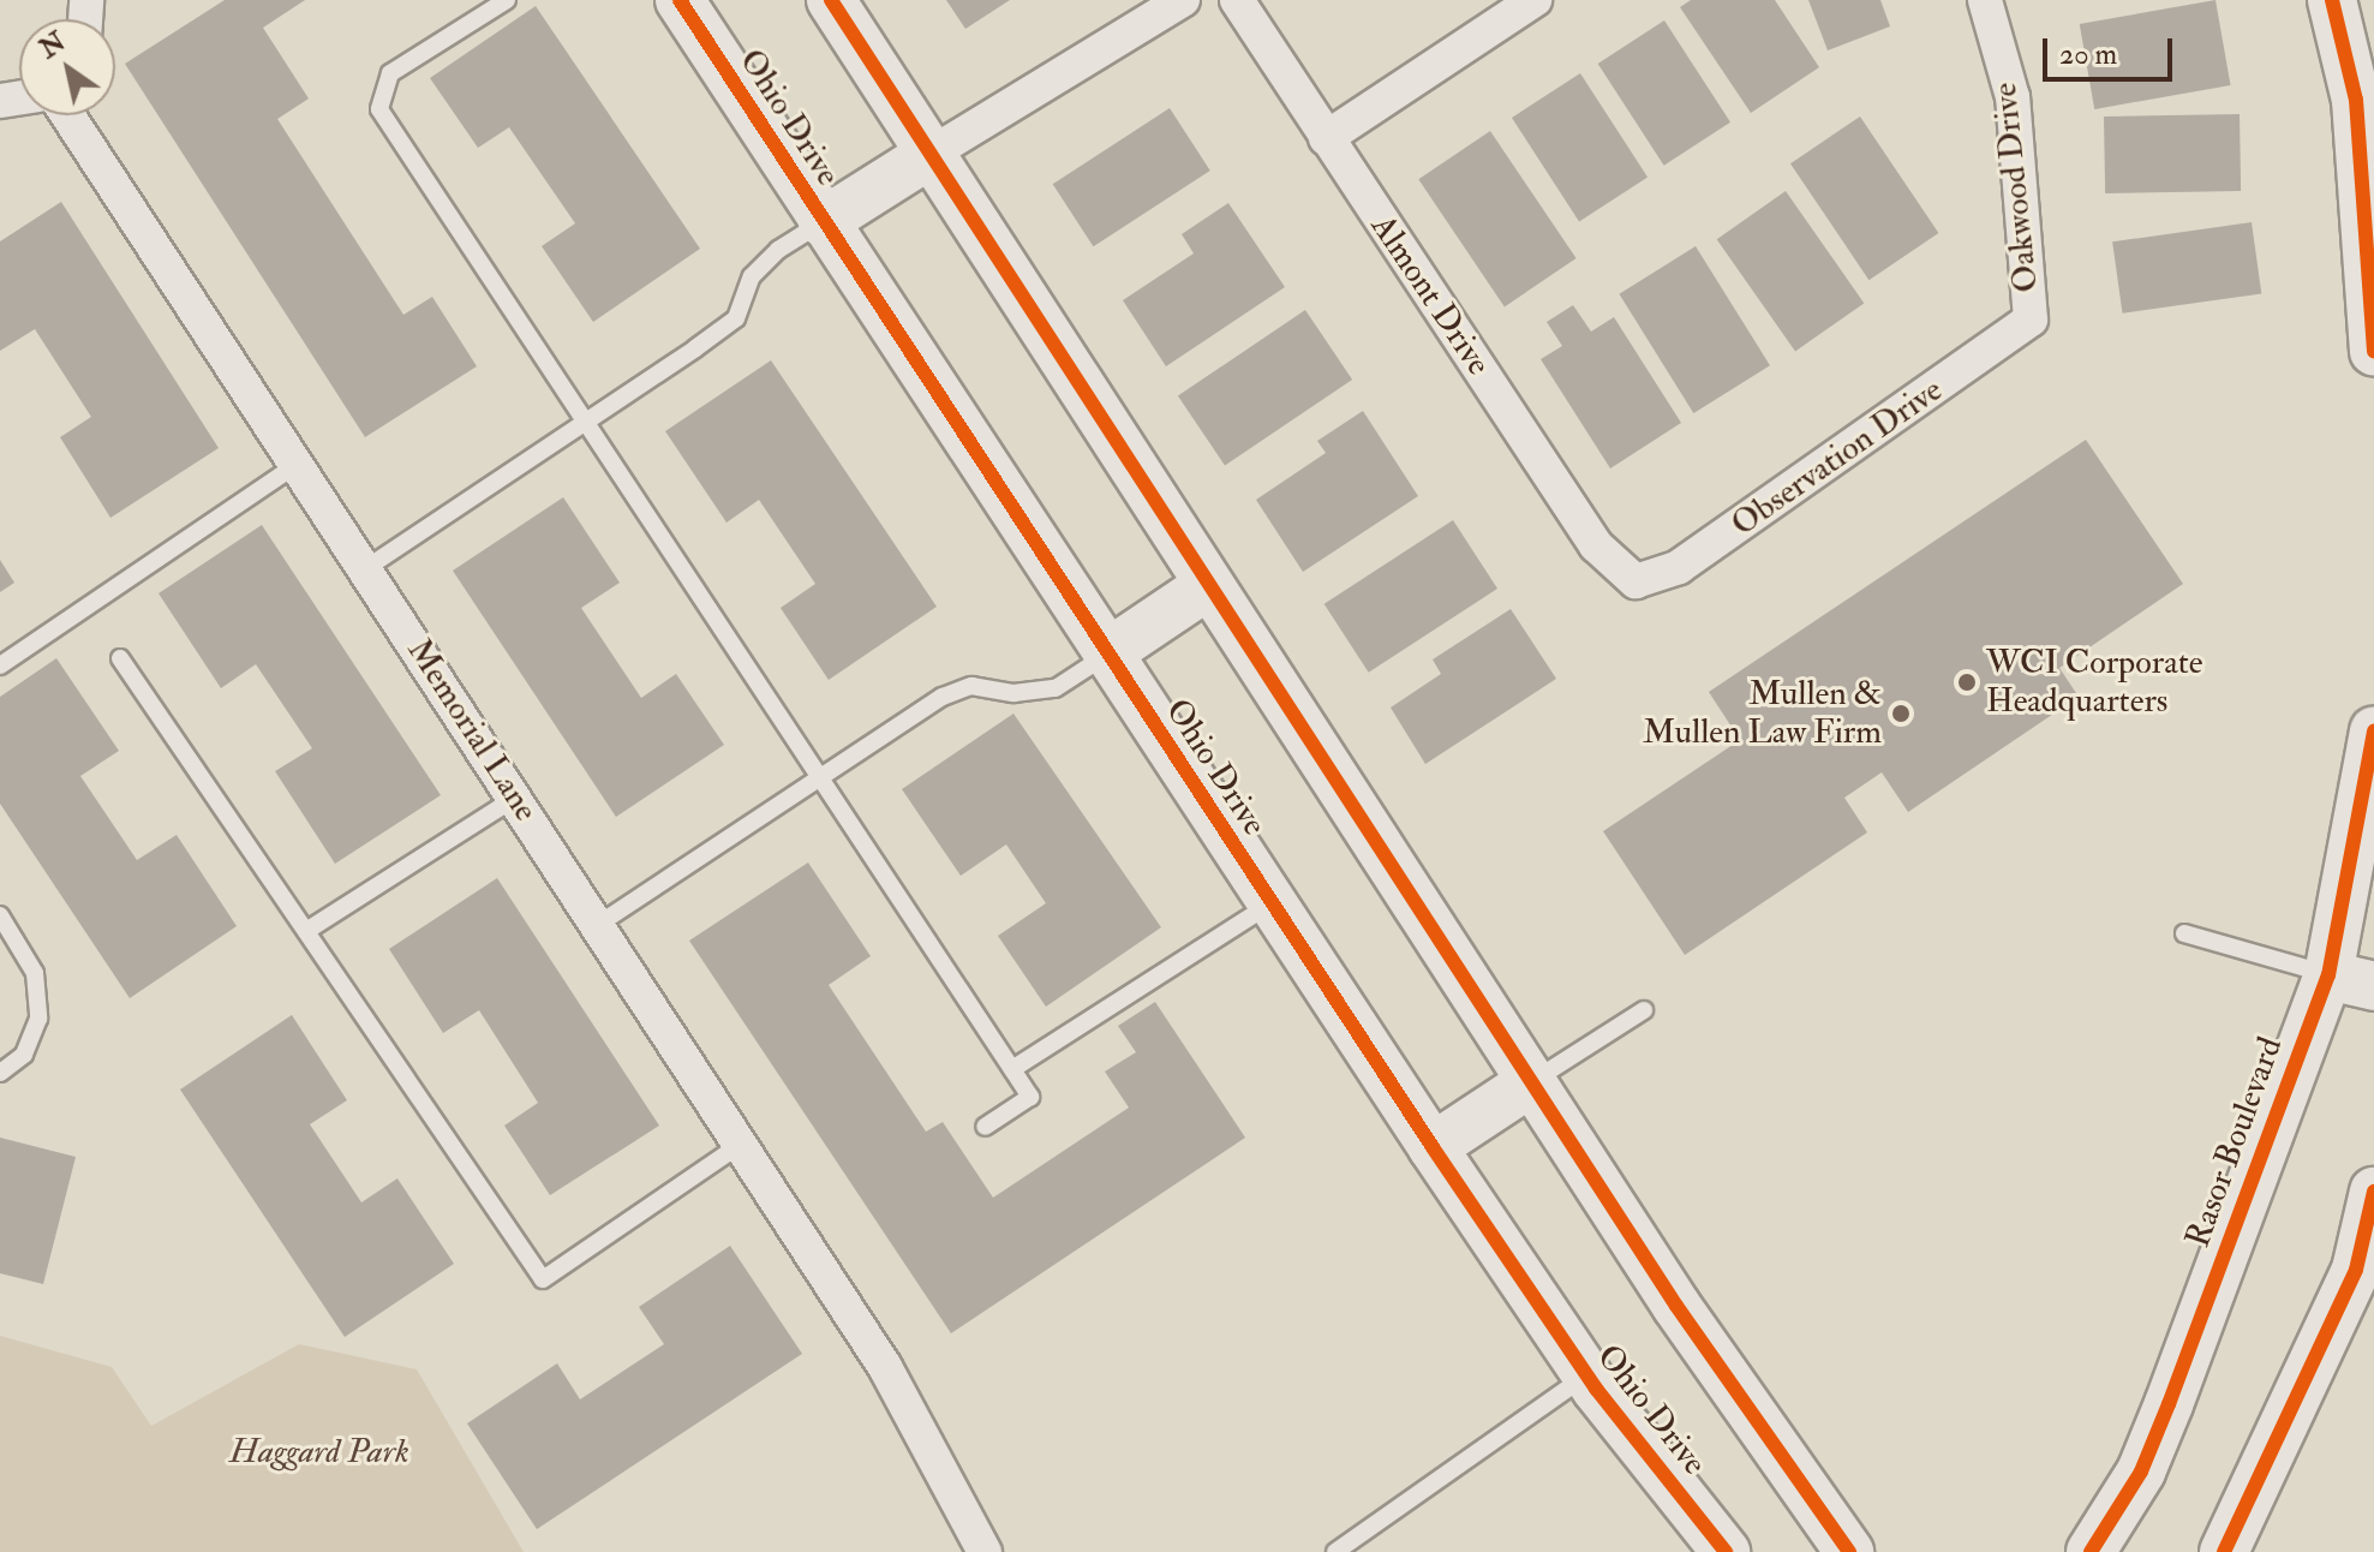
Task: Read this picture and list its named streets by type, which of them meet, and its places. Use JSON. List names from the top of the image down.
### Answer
{
  "streets": {
    "main road": ["Ohio Drive", "Rasor Boulevard"],
    "street": [
      "Oakwood Drive",
      "Almont Drive",
      "Observation Drive",
      "Memorial Lane"
    ]
  },
  "crossings": [
    ["Oakwood Drive", "Observation Drive"],
    ["Almont Drive", "Observation Drive"]
  ],
  "parks": ["Haggard Park"],
  "places": ["WCI Corporate Headquarters", "Mullen & Mullen Law Firm"],
  "scale_bar": "20 m",
  "north": "top left"
}
